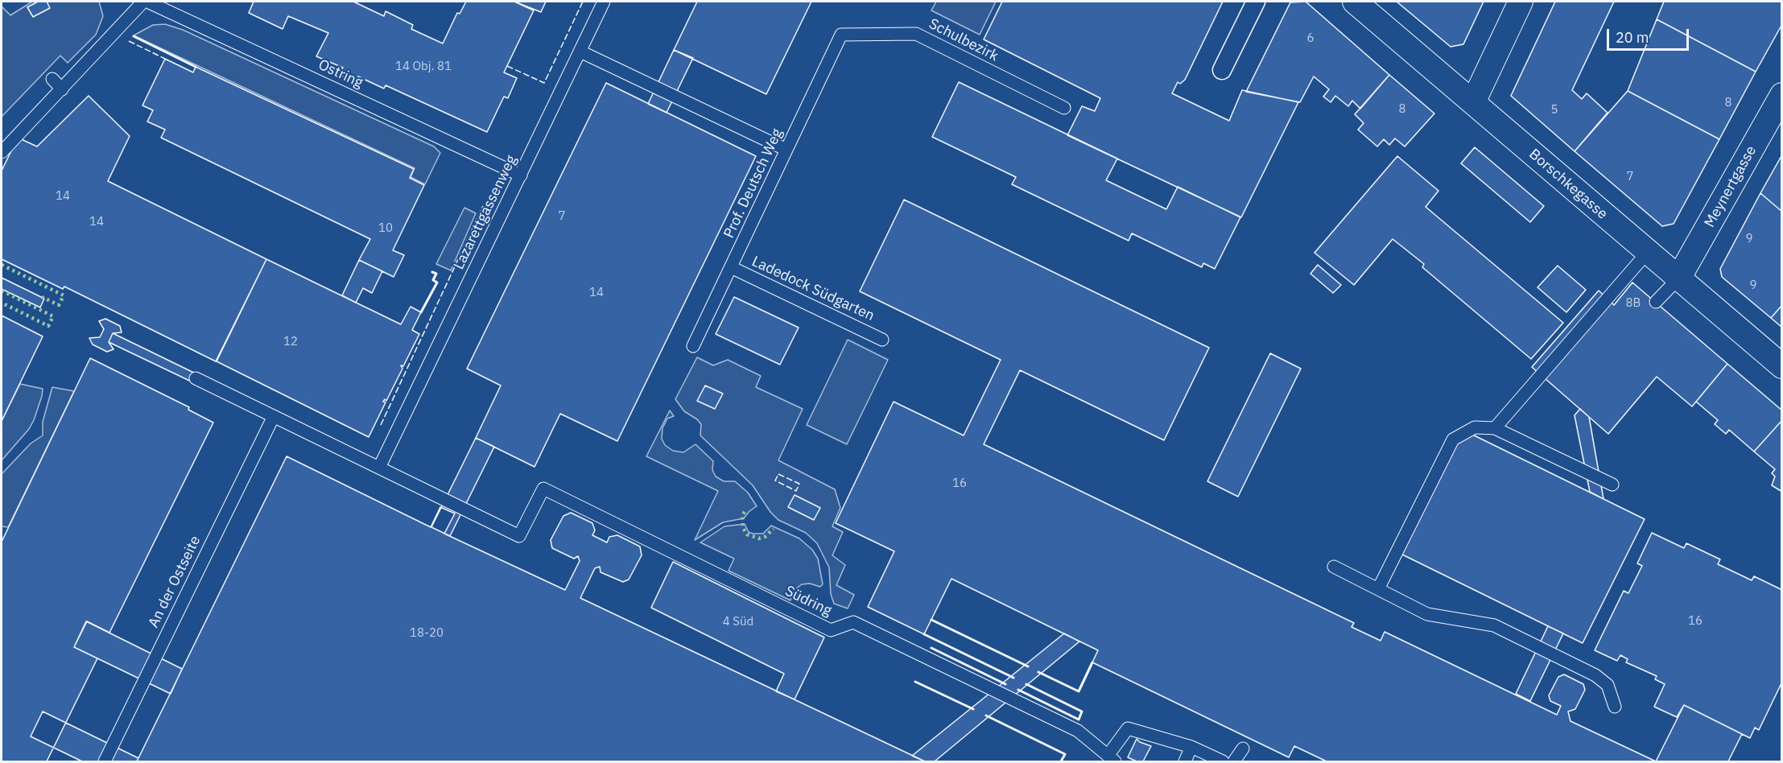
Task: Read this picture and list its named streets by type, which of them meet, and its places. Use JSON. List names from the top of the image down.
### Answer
{
  "streets": {
    "street": ["Borschkegasse", "Meynertgasse"],
    "lane": [
      "Schulbezirk",
      "Ostring",
      "Prof. Deutsch Weg",
      "Lazarettgassenweg",
      "Ladedock Südgarten",
      "An der Ostseite",
      "Südring"
    ]
  },
  "crossings": [
    ["Schulbezirk", "Prof. Deutsch Weg"],
    ["Ostring", "Lazarettgassenweg"],
    ["Prof. Deutsch Weg", "Ladedock Südgarten"],
    ["Borschkegasse", "Meynertgasse"],
    ["Lazarettgassenweg", "Südring"]
  ],
  "house_numbers": [
    "6",
    "14 Obj. 81",
    "8",
    "8",
    "5",
    "7",
    "14",
    "7",
    "14",
    "10",
    "9",
    "9",
    "14",
    "8B",
    "12",
    "16",
    "16",
    "4 Süd",
    "18-20"
  ],
  "scale_bar": "20 m"
}
